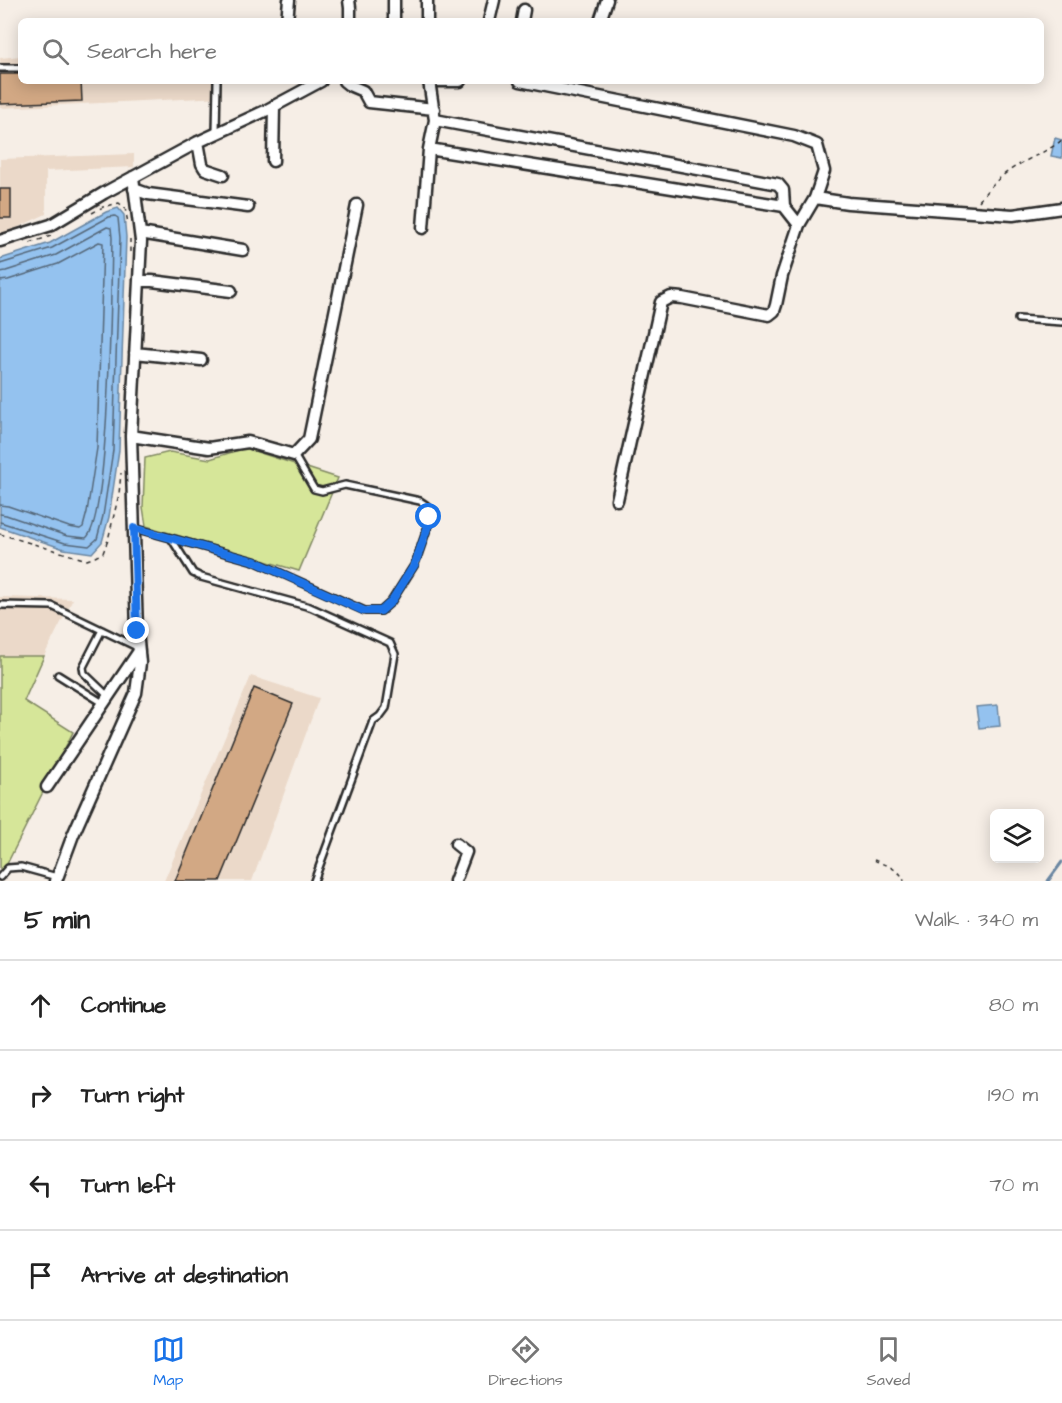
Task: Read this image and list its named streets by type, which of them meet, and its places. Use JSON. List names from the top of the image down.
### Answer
{
  "page": {
    "search": "Search here",
    "heading": ["5 min", "Walk · 340 m"],
    "list": [
      ["Continue", "80 m"],
      ["Turn right", "190 m"],
      ["Turn left", "70 m"],
      "Arrive at destination"
    ],
    "nav": ["Map", "Directions", "Saved"]
  }
}
